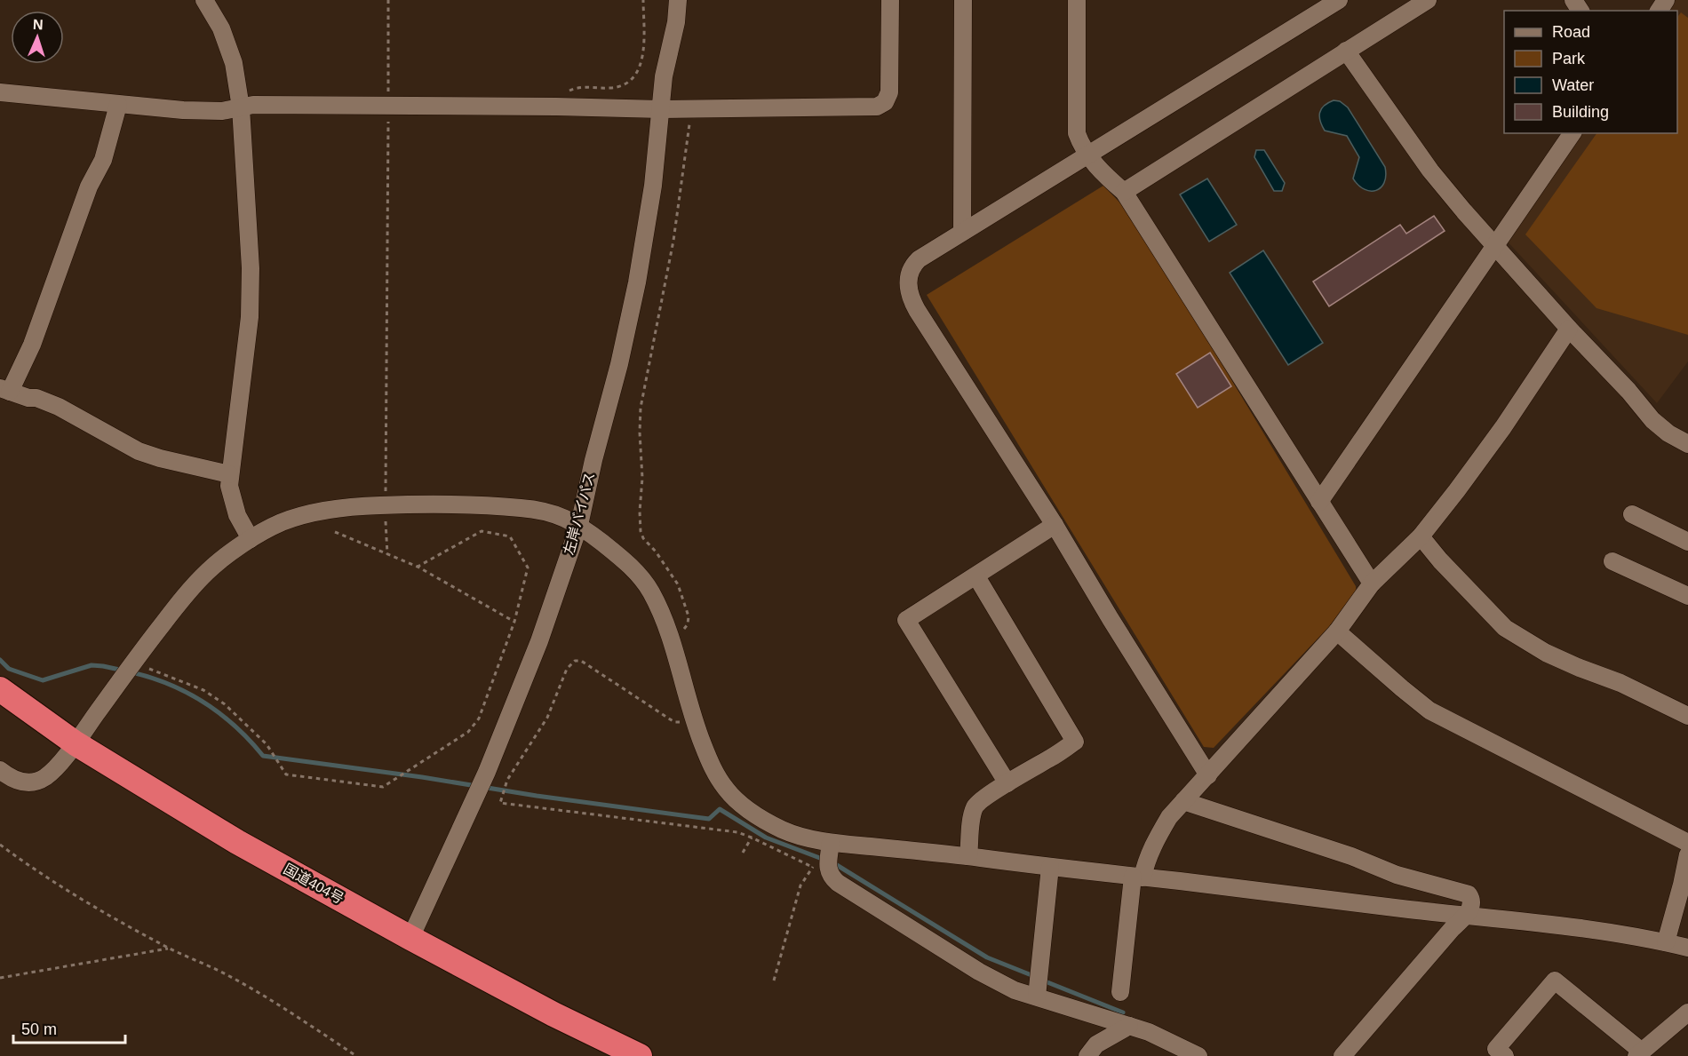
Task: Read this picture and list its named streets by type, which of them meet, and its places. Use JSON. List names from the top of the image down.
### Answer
{
  "streets": {
    "highway": ["国道404号"],
    "street": ["左岸バイパス"]
  },
  "crossings": [
    ["左岸バイパス", "国道404号"]
  ],
  "legend": [
    "Road",
    "Park",
    "Water",
    "Building"
  ],
  "scale_bar": "50 m",
  "north": "top"
}
